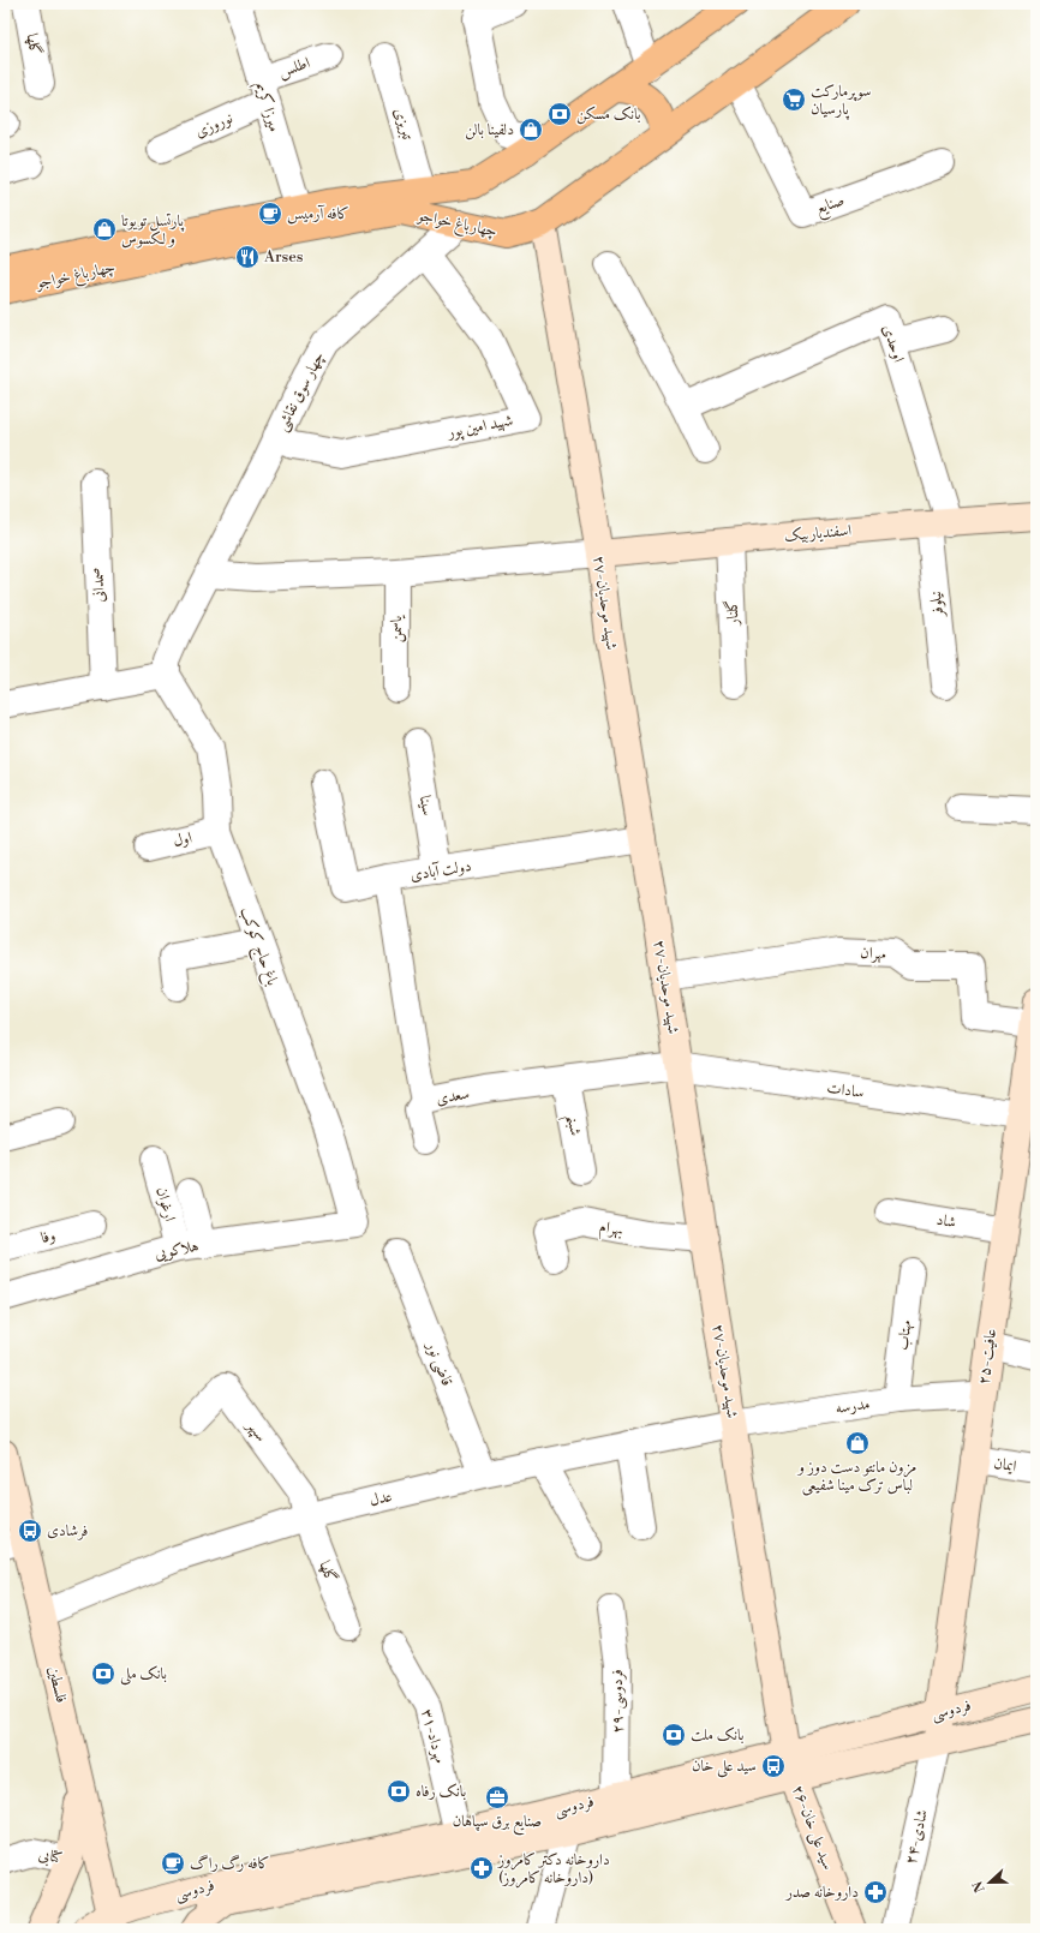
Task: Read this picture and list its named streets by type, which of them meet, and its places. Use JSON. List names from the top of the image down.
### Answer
{
  "streets": {
    "main road": [
      "چهارباغ خواجو",
      "اسفندیاربیک",
      "۲۷-شهید موحدیان",
      "۲۵-عافیت",
      "فلسطین",
      "فردوسی",
      "۲۶-سید علی خان"
    ],
    "street": [
      "گلها",
      "اطلس",
      "میرزا کریم",
      "تبریزی",
      "نوروزی",
      "صنایع",
      "اوحدی",
      "چهار سوق نقاشی",
      "شهید امین پور",
      "صمدانی",
      "نیلوفر",
      "گلنار",
      "یاسمن",
      "سینا",
      "اول",
      "دولت آبادی",
      "باغ حاج کوکب",
      "مهران",
      "سادات",
      "سعدی",
      "شبنم",
      "ارغوان",
      "شاد",
      "بهرام",
      "وفا",
      "هلاکویی",
      "مهتاب",
      "قاضی نور",
      "مدرسه",
      "سپهر",
      "ایمان",
      "عدل",
      "۲۹-فردوسی",
      "۳۱-مهرداد",
      "۲۴-شادی",
      "کتابی"
    ]
  },
  "crossings": [
    ["گلها", "سپهر"],
    ["گلها", "عدل"],
    ["اطلس", "میرزا کریم"],
    ["اطلس", "نوروزی"],
    ["میرزا کریم", "نوروزی"],
    ["میرزا کریم", "چهارباغ خواجو"],
    ["تبریزی", "چهارباغ خواجو"],
    ["صنایع", "چهارباغ خواجو"],
    ["چهارباغ خواجو", "چهار سوق نقاشی"],
    ["چهارباغ خواجو", "۲۷-شهید موحدیان"],
    ["اوحدی", "اسفندیاربیک"],
    ["اوحدی", "نیلوفر"],
    ["چهار سوق نقاشی", "شهید امین پور"],
    ["چهار سوق نقاشی", "باغ حاج کوکب"],
    ["اسفندیاربیک", "۲۷-شهید موحدیان"],
    ["اسفندیاربیک", "نیلوفر"],
    ["اسفندیاربیک", "گلنار"],
    ["۲۷-شهید موحدیان", "دولت آبادی"],
    ["۲۷-شهید موحدیان", "مهران"],
    ["۲۷-شهید موحدیان", "سادات"],
    ["۲۷-شهید موحدیان", "سعدی"],
    ["۲۷-شهید موحدیان", "بهرام"],
    ["۲۷-شهید موحدیان", "مدرسه"],
    ["۲۷-شهید موحدیان", "عدل"],
    ["۲۷-شهید موحدیان", "فردوسی"],
    ["۲۷-شهید موحدیان", "۲۶-سید علی خان"],
    ["سینا", "دولت آبادی"],
    ["اول", "باغ حاج کوکب"],
    ["دولت آبادی", "سعدی"],
    ["باغ حاج کوکب", "هلاکویی"],
    ["مهران", "۲۵-عافیت"],
    ["سادات", "سعدی"],
    ["سعدی", "شبنم"],
    ["ارغوان", "هلاکویی"],
    ["شاد", "۲۵-عافیت"],
    ["مهتاب", "مدرسه"],
    ["۲۵-عافیت", "ایمان"],
    ["۲۵-عافیت", "فردوسی"],
    ["۲۵-عافیت", "۲۴-شادی"],
    ["قاضی نور", "عدل"],
    ["مدرسه", "عدل"],
    ["سپهر", "عدل"],
    ["عدل", "فلسطین"],
    ["فلسطین", "فردوسی"],
    ["۲۹-فردوسی", "فردوسی"],
    ["فردوسی", "۳۱-مهرداد"],
    ["فردوسی", "۲۶-سید علی خان"],
    ["فردوسی", "۲۴-شادی"]
  ],
  "places": {
    "supermarket": ["سوپرمارکت پارسیان"],
    "bank": [
      "بانک مسکن",
      "بانک ملی",
      "بانک ملت",
      "بانک رفاه"
    ],
    "shop": ["دلفینا بالن", "پارتسل تویوتا و لکسوس", "مزون مانتو دست دوز و لباس ترک مینا شفیعی"],
    "cafe": ["کافه آرمیس", "کافه رگ راگ"],
    "restaurant": ["Arses"],
    "bus stop": ["فرشادی", "سید علی خان"],
    "office": ["صنایع برق سپاهان"],
    "pharmacy": ["داروخانه دکتر کامروز (داروخانه کامروز)", "داروخانه صدر"]
  },
  "north": "left"
}
